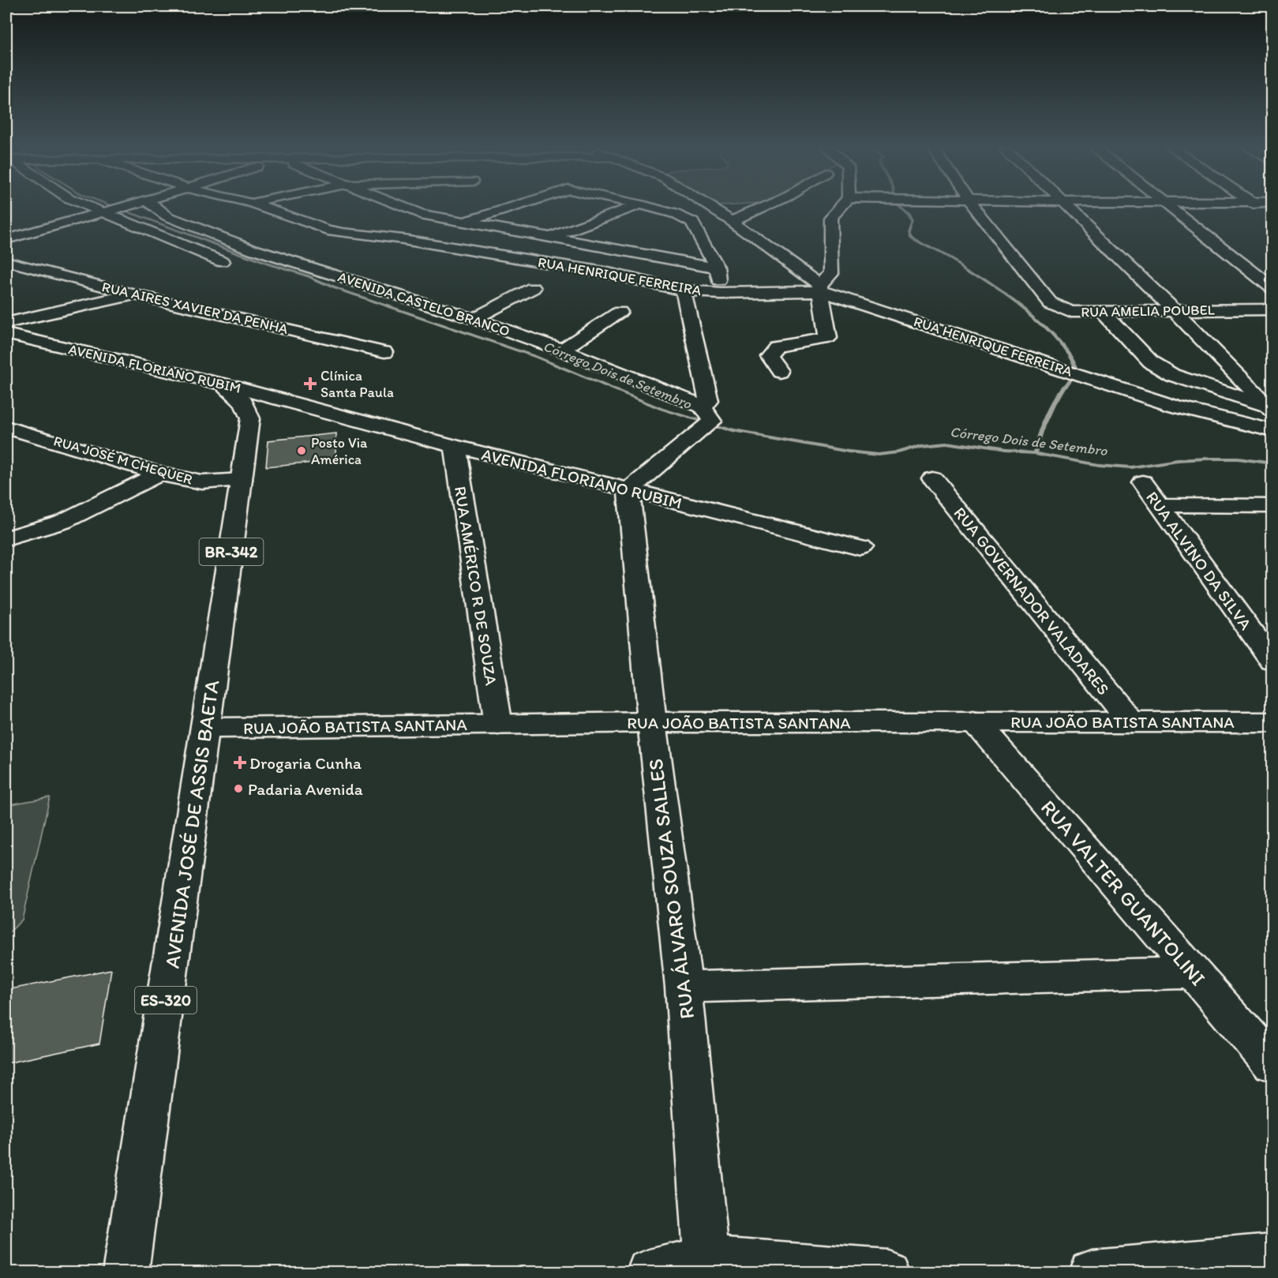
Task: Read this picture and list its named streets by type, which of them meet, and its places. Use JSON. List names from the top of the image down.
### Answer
{
  "streets": {
    "street": [
      "RUA HENRIQUE FERREIRA",
      "AVENIDA CASTELO BRANCO",
      "RUA AIRES XAVIER DA PENHA",
      "RUA AMELIA POUBEL",
      "AVENIDA FLORIANO RUBIM",
      "RUA JOSÉ M CHEQUER",
      "BR-342",
      "RUA ALVINO DA SILVA",
      "RUA AMÉRICO R DE SOUZA",
      "RUA GOVERNADOR VALADARES",
      "RUA JOÃO BATISTA SANTANA",
      "AVENIDA JOSÉ DE ASSIS BAETA",
      "RUA ÁLVARO SOUZA SALLES",
      "RUA VALTER GUANTOLINI",
      "ES-320"
    ]
  },
  "crossings": [
    ["AVENIDA FLORIANO RUBIM", "RUA AMÉRICO R DE SOUZA"],
    ["AVENIDA FLORIANO RUBIM", "AVENIDA JOSÉ DE ASSIS BAETA"],
    ["AVENIDA FLORIANO RUBIM", "RUA ÁLVARO SOUZA SALLES"],
    ["RUA JOSÉ M CHEQUER", "AVENIDA JOSÉ DE ASSIS BAETA"],
    ["RUA AMÉRICO R DE SOUZA", "RUA JOÃO BATISTA SANTANA"],
    ["RUA GOVERNADOR VALADARES", "RUA JOÃO BATISTA SANTANA"],
    ["RUA JOÃO BATISTA SANTANA", "AVENIDA JOSÉ DE ASSIS BAETA"],
    ["RUA JOÃO BATISTA SANTANA", "RUA ÁLVARO SOUZA SALLES"],
    ["RUA JOÃO BATISTA SANTANA", "RUA VALTER GUANTOLINI"]
  ],
  "water": ["Córrego Dois de Setembro"],
  "places": {
    "health": ["Clínica Santa Paula", "Drogaria Cunha"],
    "other": ["Posto Via América", "Padaria Avenida"]
  }
}
